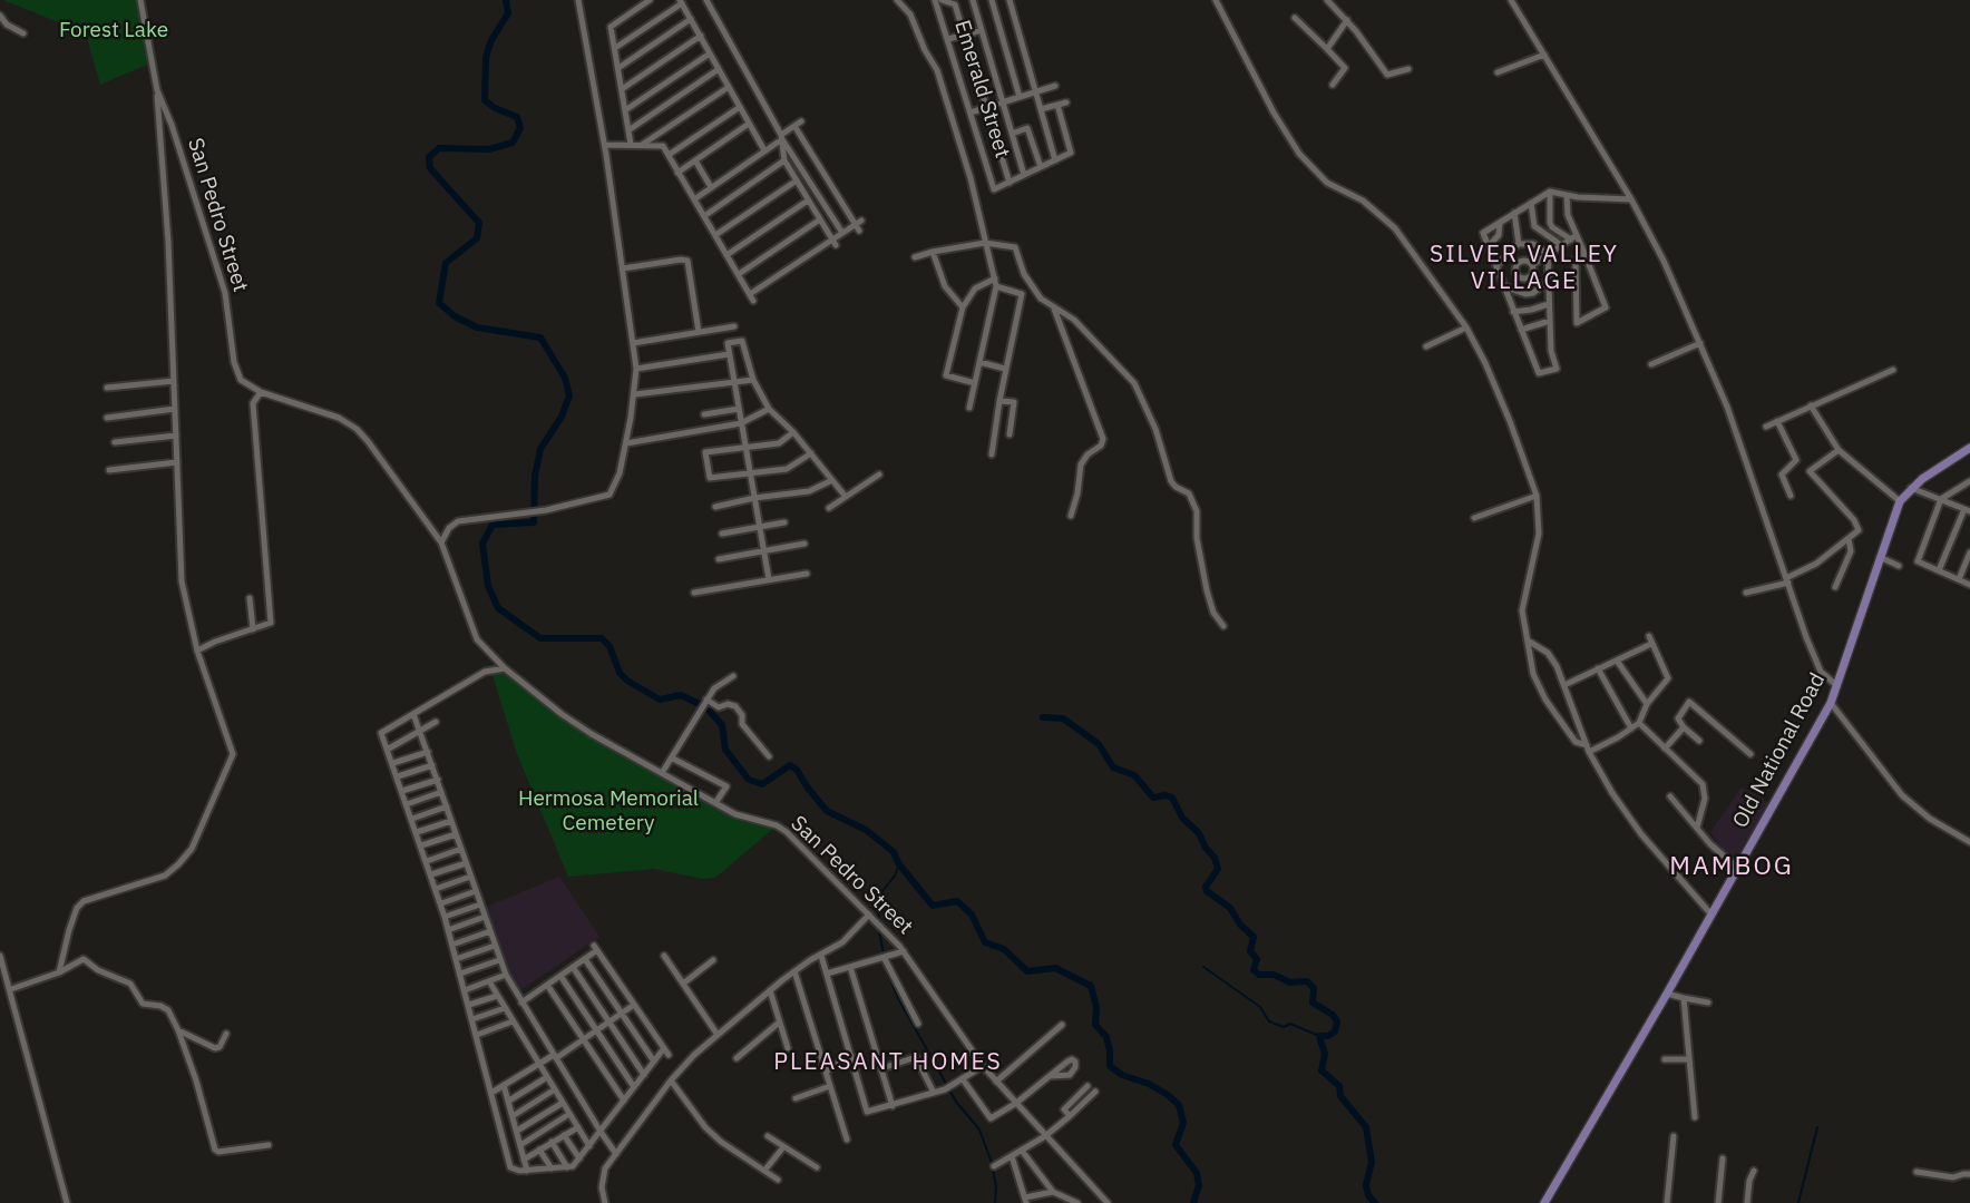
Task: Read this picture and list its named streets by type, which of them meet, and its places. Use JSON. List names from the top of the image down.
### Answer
{
  "streets": {
    "main road": ["Old National Road"],
    "street": ["Emerald Street", "San Pedro Street"]
  },
  "districts": ["SILVER VALLEY VILLAGE", "MAMBOG", "PLEASANT HOMES"],
  "parks": ["Forest Lake", "Hermosa Memorial Cemetery"]
}
